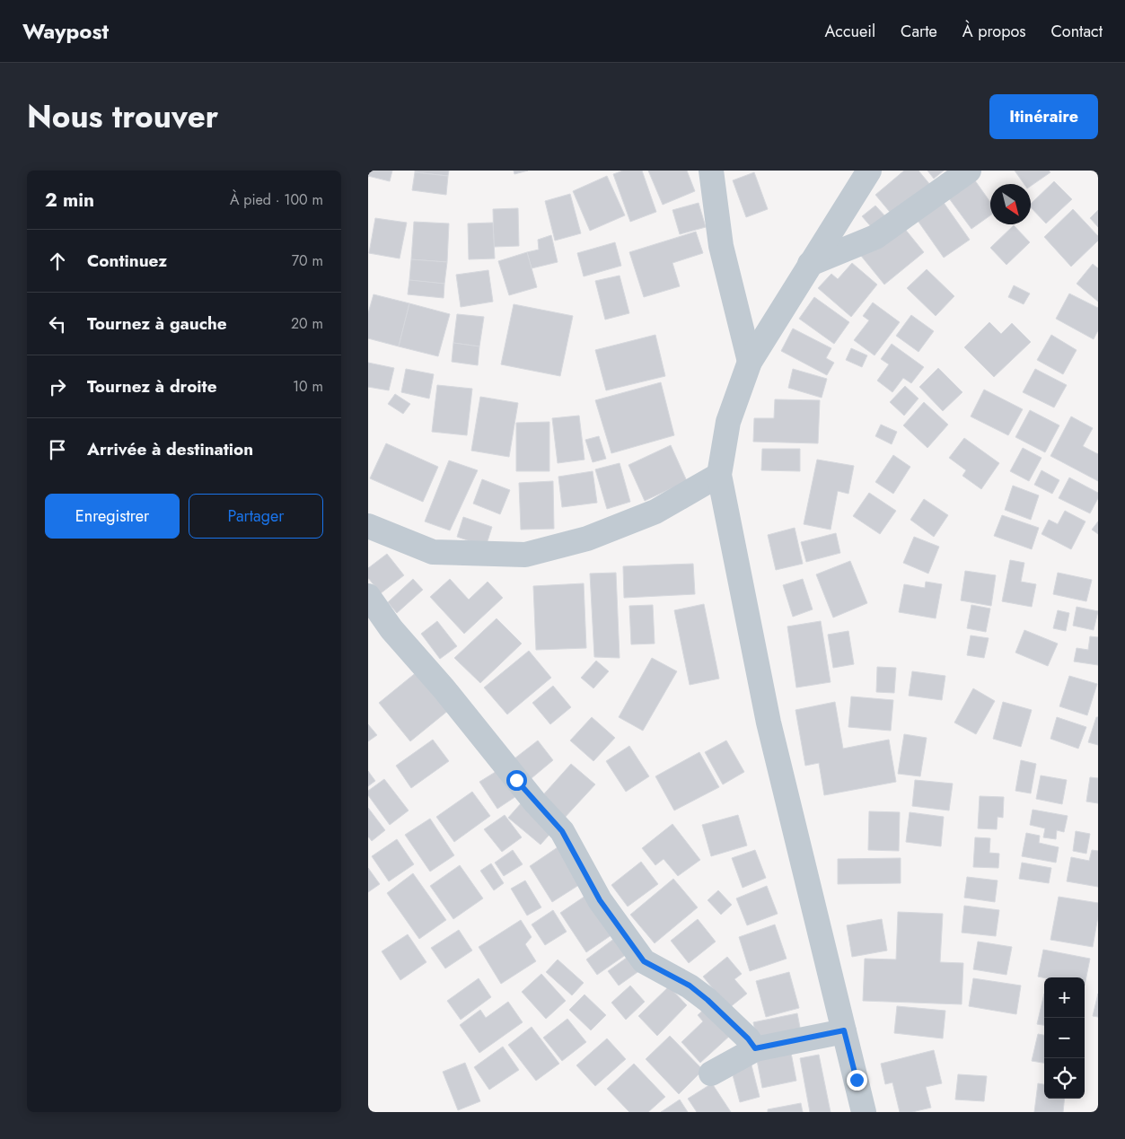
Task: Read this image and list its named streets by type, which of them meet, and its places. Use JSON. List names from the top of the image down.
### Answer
{
  "north": "bottom right",
  "page": {
    "header": "Waypost",
    "nav": [
      "Accueil",
      "Carte",
      "À propos",
      "Contact"
    ],
    "title": "Nous trouver",
    "buttons": [
      "Itinéraire",
      ["Enregistrer", "Partager"]
    ],
    "heading": ["2 min", "À pied · 100 m"],
    "list": [
      ["Continuez", "70 m"],
      ["Tournez à gauche", "20 m"],
      ["Tournez à droite", "10 m"],
      "Arrivée à destination"
    ],
    "map_buttons": ["+", "−"]
  }
}
